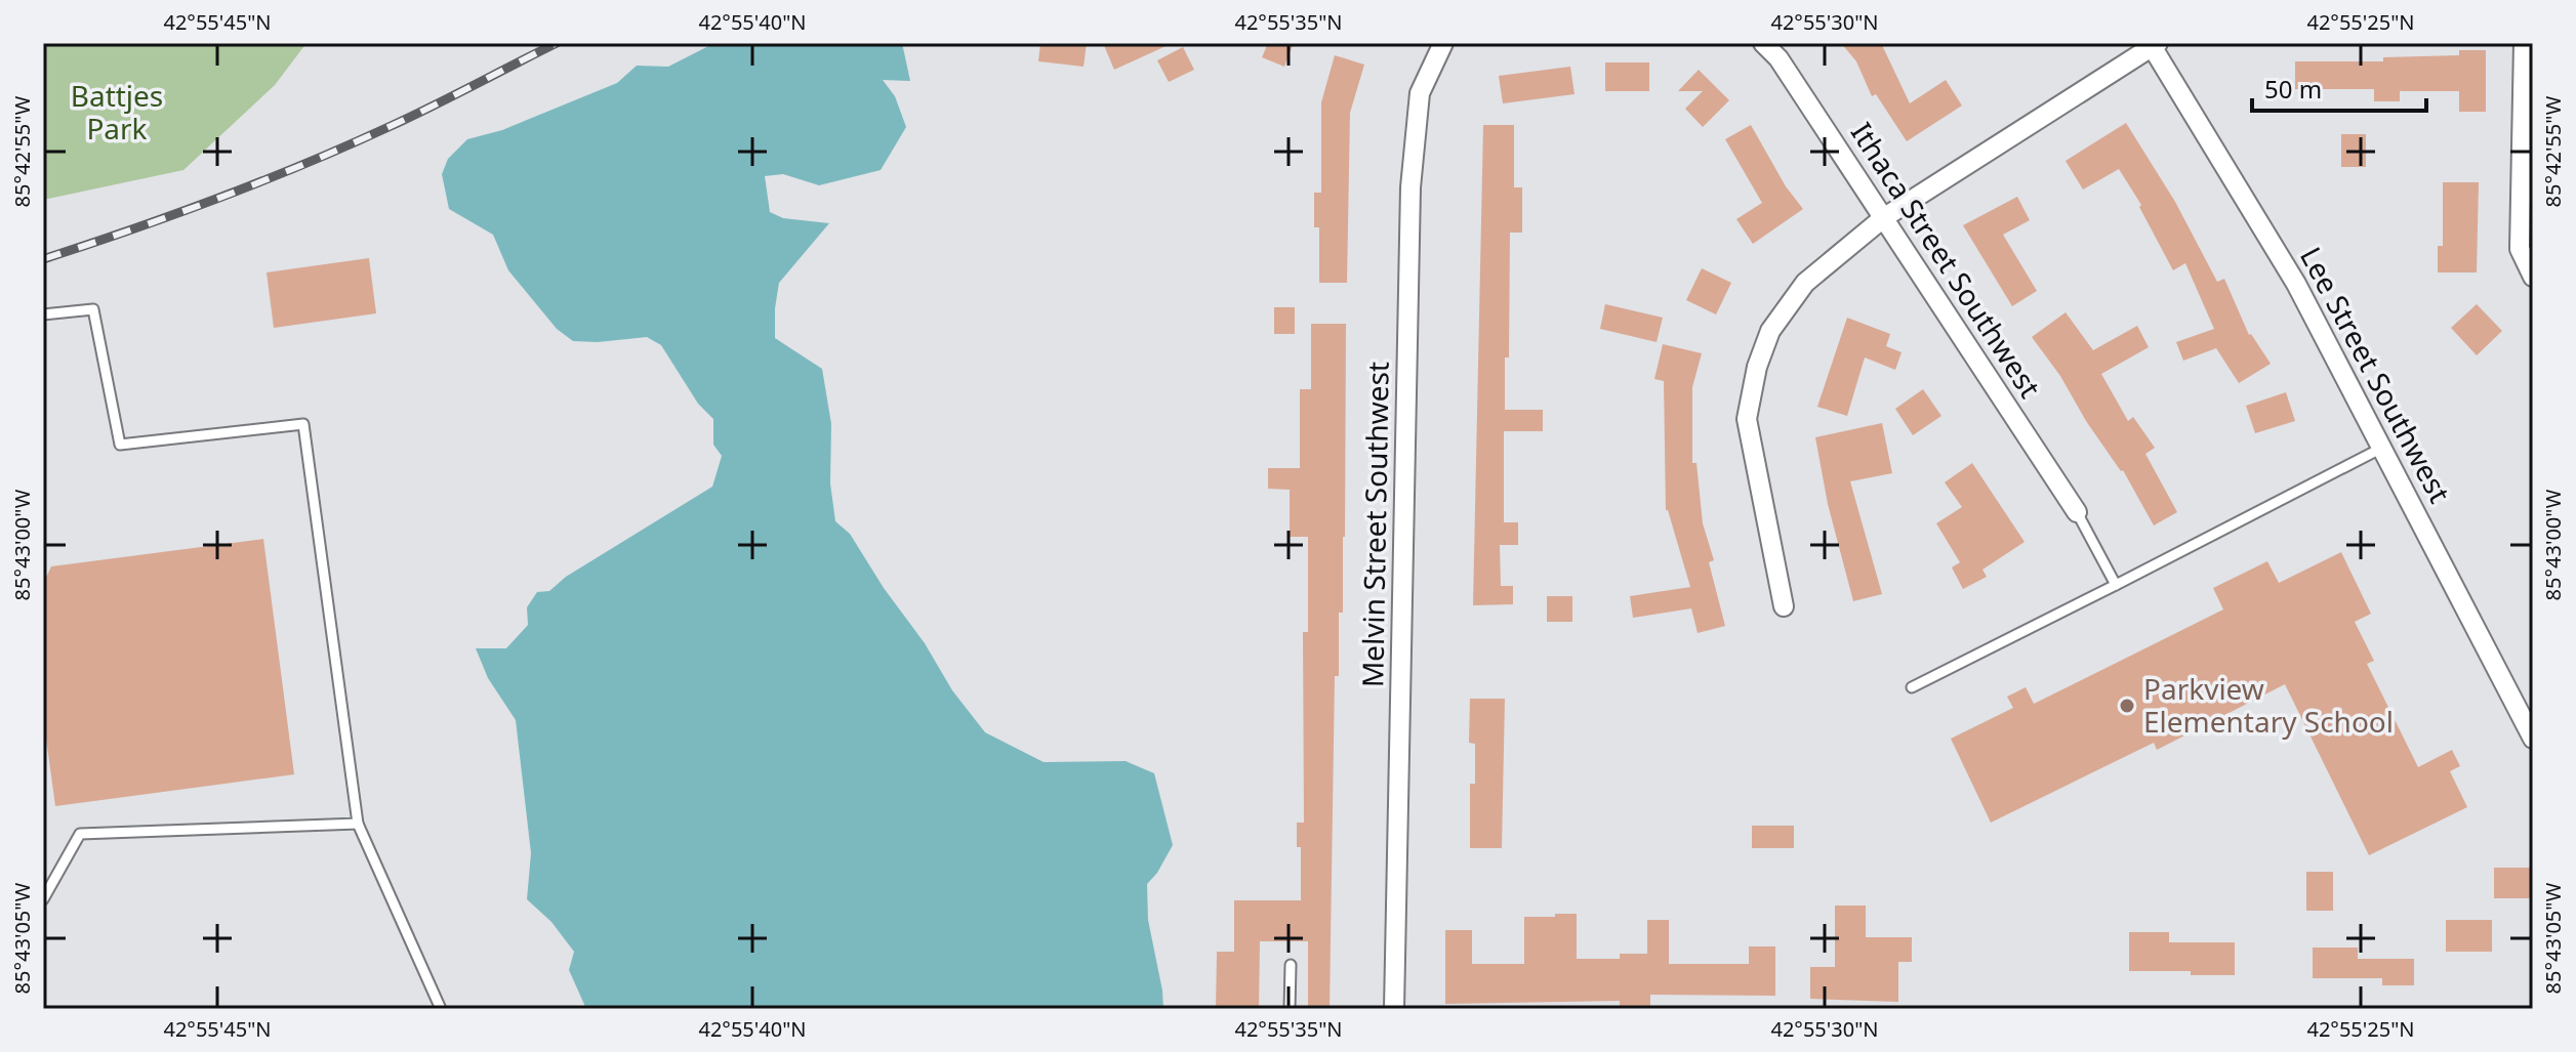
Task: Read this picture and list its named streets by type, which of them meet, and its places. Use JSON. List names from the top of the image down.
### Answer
{
  "streets": {
    "street": ["Ithaca Street Southwest", "Lee Street Southwest", "Melvin Street Southwest"]
  },
  "parks": ["Battjes Park"],
  "places": ["Parkview Elementary School"],
  "scale_bar": "50 m",
  "coordinates": [
    "42°55'45\"N",
    "42°55'40\"N",
    "42°55'35\"N",
    "42°55'30\"N",
    "42°55'25\"N",
    "85°42'55\"W",
    "85°43'00\"W",
    "85°43'05\"W"
  ]
}
